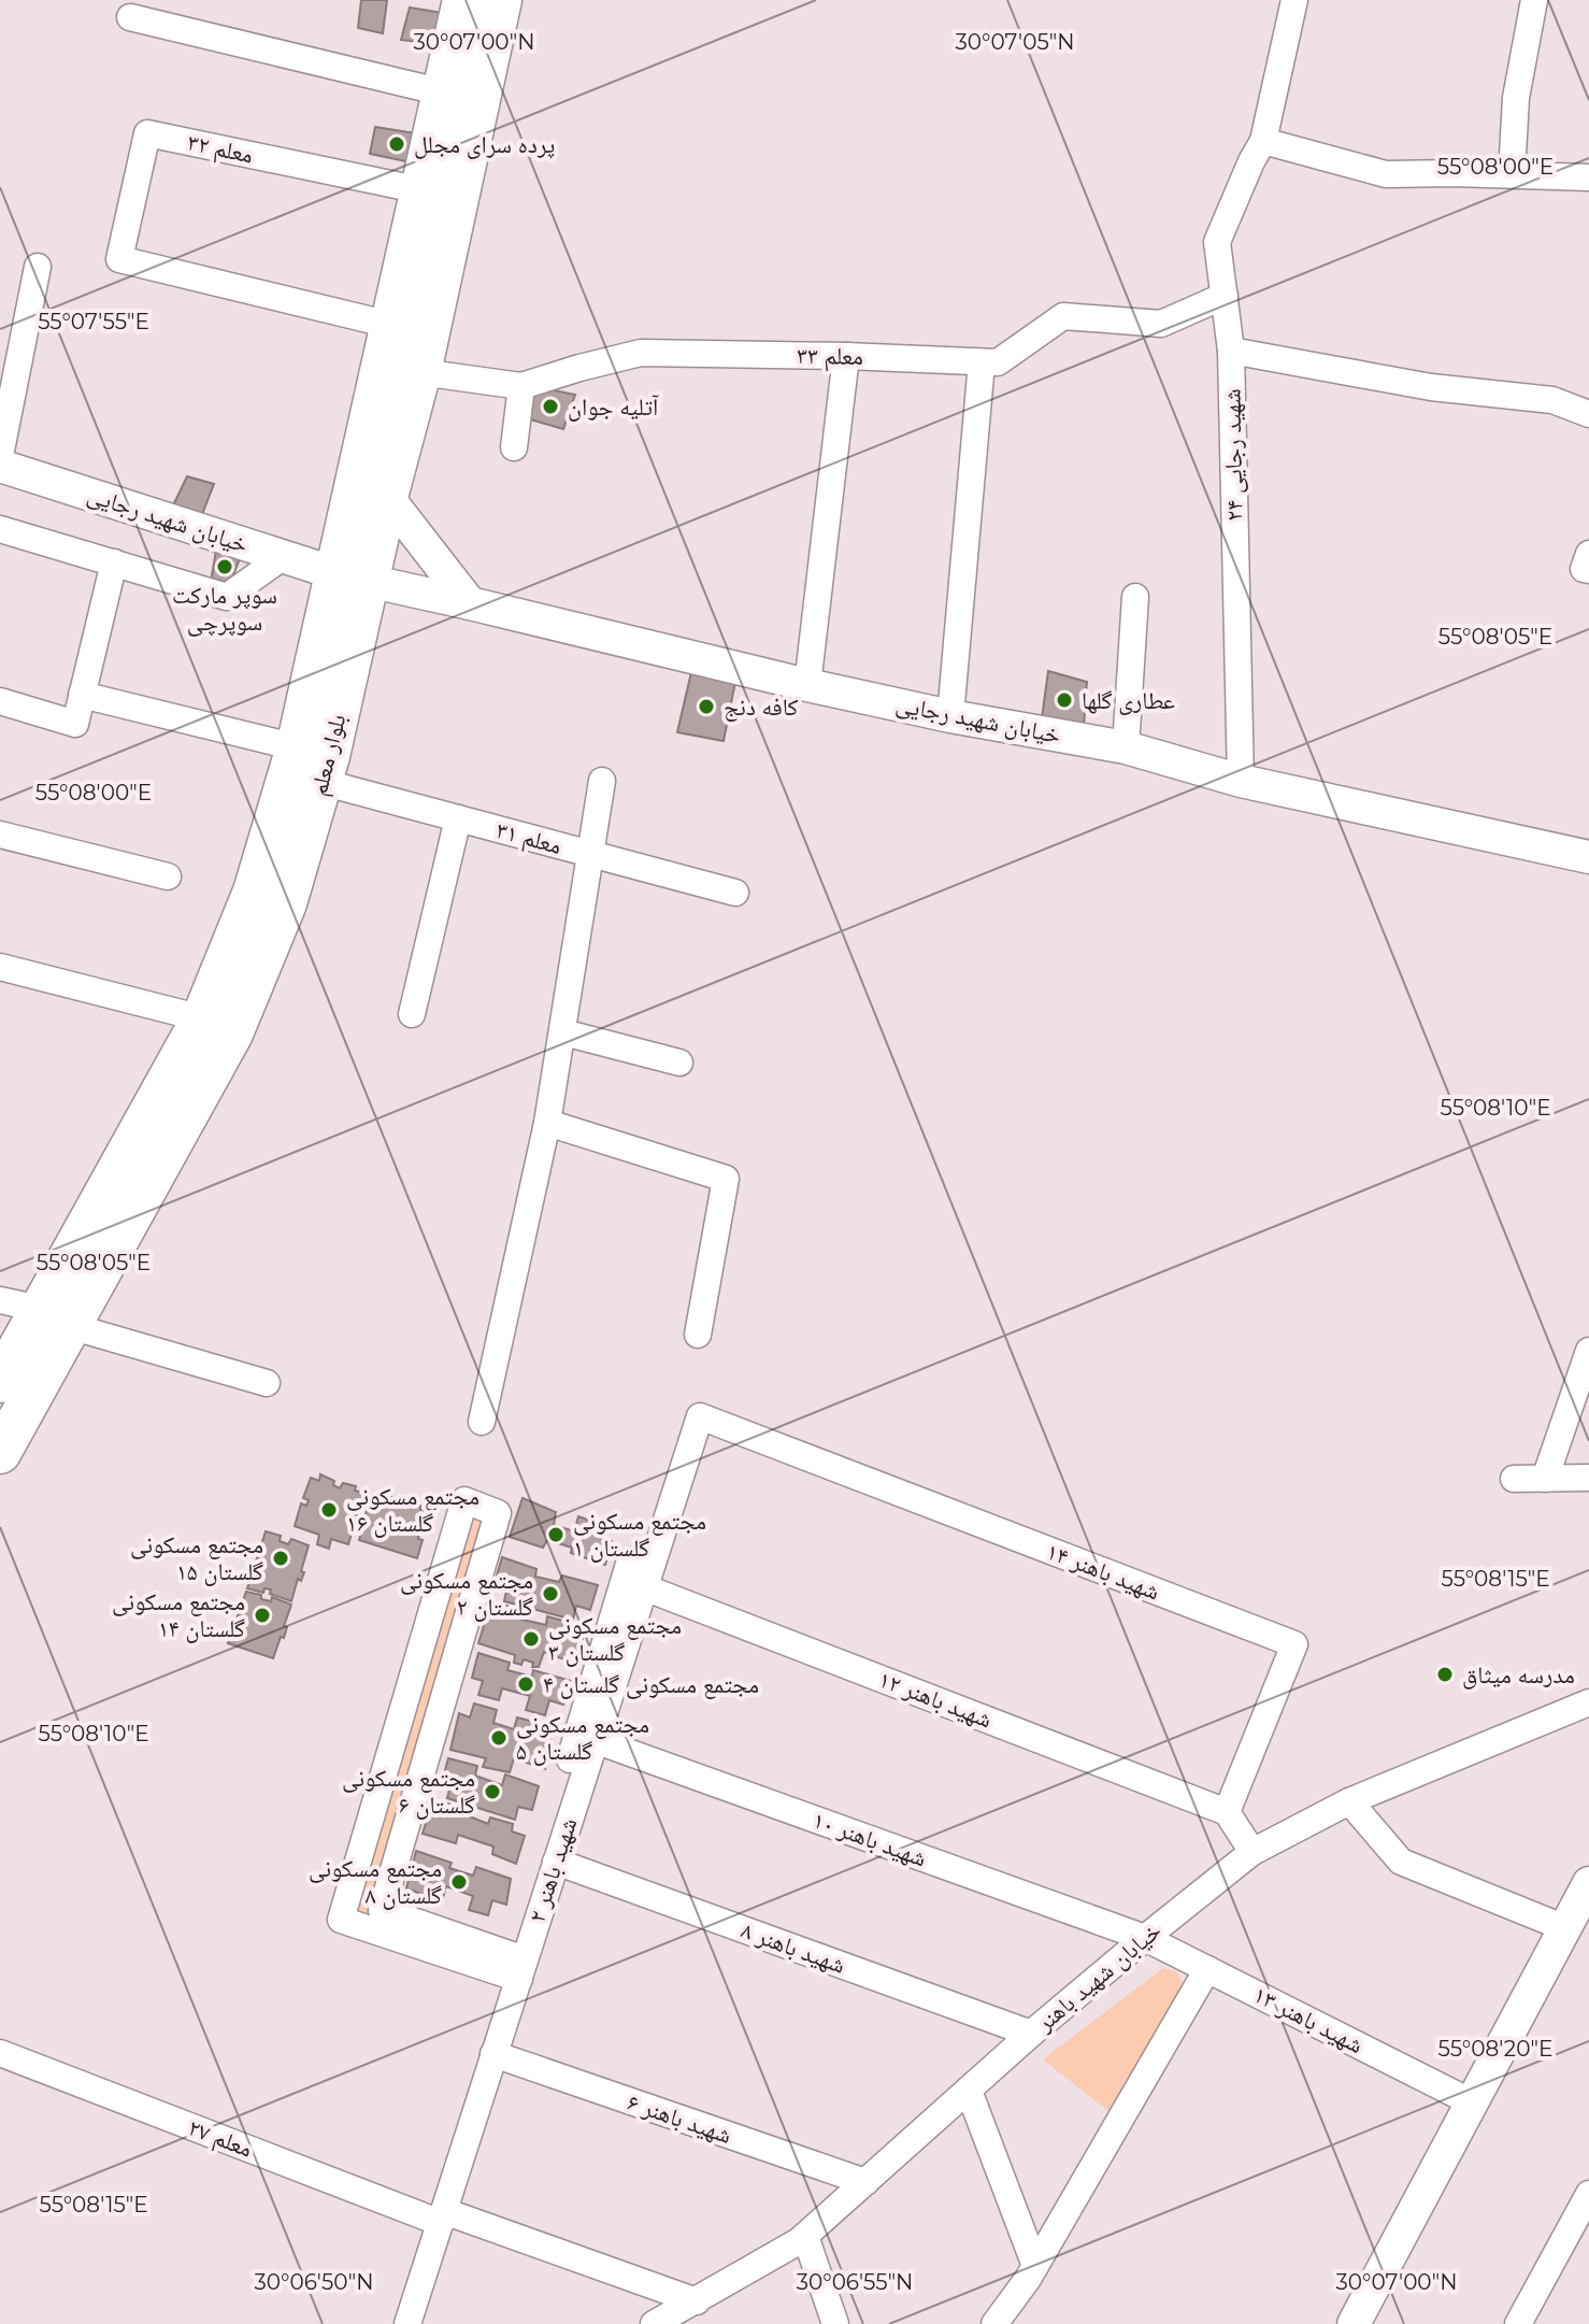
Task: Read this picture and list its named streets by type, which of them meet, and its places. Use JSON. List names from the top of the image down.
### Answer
{
  "streets": {
    "main road": ["بلوار معلم"],
    "street": [
      "معلم ۳۲",
      "معلم ۳۳",
      "شهید رجایی ۲۴",
      "خیابان شهید رجایی",
      "معلم ۳۱",
      "شهید باهنر ۱۴",
      "شهید باهنر ۱۲",
      "شهید باهنر ۱۰",
      "شهید باهنر ۲",
      "شهید باهنر ۸",
      "خیابان شهید باهنر",
      "شهید باهنر ۱۳",
      "شهید باهنر ۶",
      "معلم ۲۷"
    ]
  },
  "crossings": [
    ["معلم ۳۲", "بلوار معلم"],
    ["معلم ۳۳", "شهید رجایی ۲۴"],
    ["معلم ۳۳", "بلوار معلم"],
    ["شهید رجایی ۲۴", "خیابان شهید رجایی"],
    ["خیابان شهید رجایی", "بلوار معلم"],
    ["بلوار معلم", "معلم ۳۱"],
    ["شهید باهنر ۱۴", "شهید باهنر ۱۲"],
    ["شهید باهنر ۱۴", "شهید باهنر ۲"],
    ["شهید باهنر ۱۲", "شهید باهنر ۲"],
    ["شهید باهنر ۱۰", "شهید باهنر ۲"],
    ["شهید باهنر ۱۰", "خیابان شهید باهنر"],
    ["شهید باهنر ۱۰", "شهید باهنر ۱۳"],
    ["شهید باهنر ۲", "شهید باهنر ۸"],
    ["شهید باهنر ۲", "شهید باهنر ۶"],
    ["شهید باهنر ۲", "معلم ۲۷"],
    ["شهید باهنر ۸", "خیابان شهید باهنر"],
    ["خیابان شهید باهنر", "شهید باهنر ۱۳"],
    ["خیابان شهید باهنر", "شهید باهنر ۶"],
    ["خیابان شهید باهنر", "معلم ۲۷"]
  ],
  "places": [
    "پرده سرای مجلل",
    "آتلیه جوان",
    "سوپر مارکت سوپرچی",
    "عطاری گلها",
    "کافه دنج",
    "مجتمع مسکونی گلستان ۱۶",
    "مجتمع مسکونی گلستان ۱",
    "مجتمع مسکونی گلستان ۱۵",
    "مجتمع مسکونی گلستان ۲",
    "مجتمع مسکونی گلستان ۱۴",
    "مجتمع مسکونی گلستان ۳",
    "مدرسه میثاق",
    "مجتمع مسکونی گلستان ۴",
    "مجتمع مسکونی گلستان ۵",
    "مجتمع مسکونی گلستان ۶",
    "مجتمع مسکونی گلستان ۸"
  ],
  "coordinates": [
    "30°07'00\"N",
    "30°07'05\"N",
    "55°08'00\"E",
    "55°07'55\"E",
    "55°08'05\"E",
    "55°08'10\"E",
    "55°08'15\"E",
    "55°08'20\"E",
    "30°06'50\"N",
    "30°06'55\"N"
  ]
}
